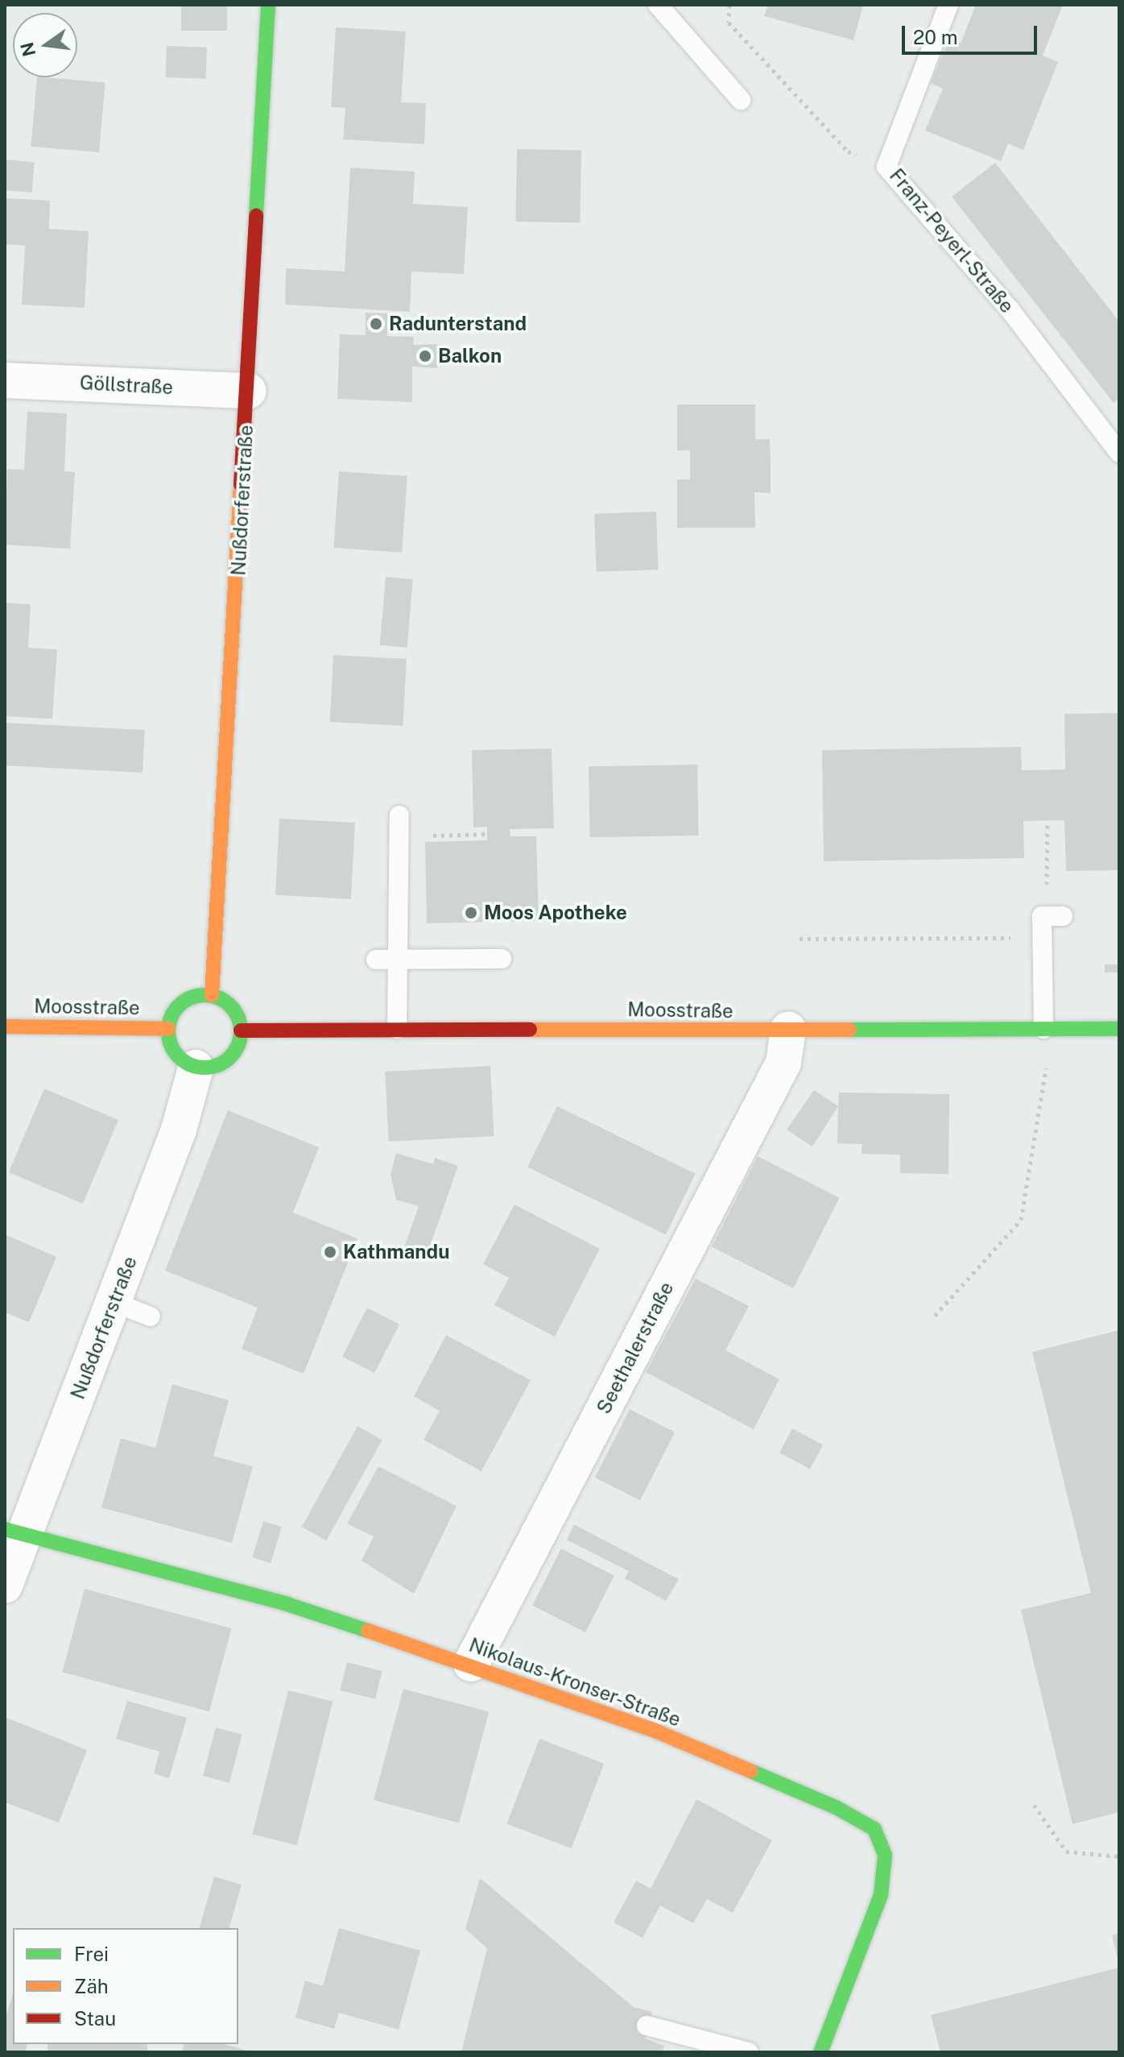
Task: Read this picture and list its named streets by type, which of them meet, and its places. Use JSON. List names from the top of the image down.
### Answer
{
  "streets": {
    "street": [
      "Göllstraße",
      "Nußdorferstraße",
      "Moosstraße",
      "Seethalerstraße",
      "Nikolaus-Kronser-Straße"
    ],
    "lane": ["Franz-Peyerl-Straße"]
  },
  "crossings": [
    ["Göllstraße", "Nußdorferstraße"],
    ["Nußdorferstraße", "Moosstraße"],
    ["Nußdorferstraße", "Nikolaus-Kronser-Straße"],
    ["Moosstraße", "Seethalerstraße"],
    ["Seethalerstraße", "Nikolaus-Kronser-Straße"]
  ],
  "places": [
    "Radunterstand",
    "Balkon",
    "Moos Apotheke",
    "Kathmandu"
  ],
  "legend": ["Frei", "Zäh", "Stau"],
  "scale_bar": "20 m",
  "north": "left"
}
